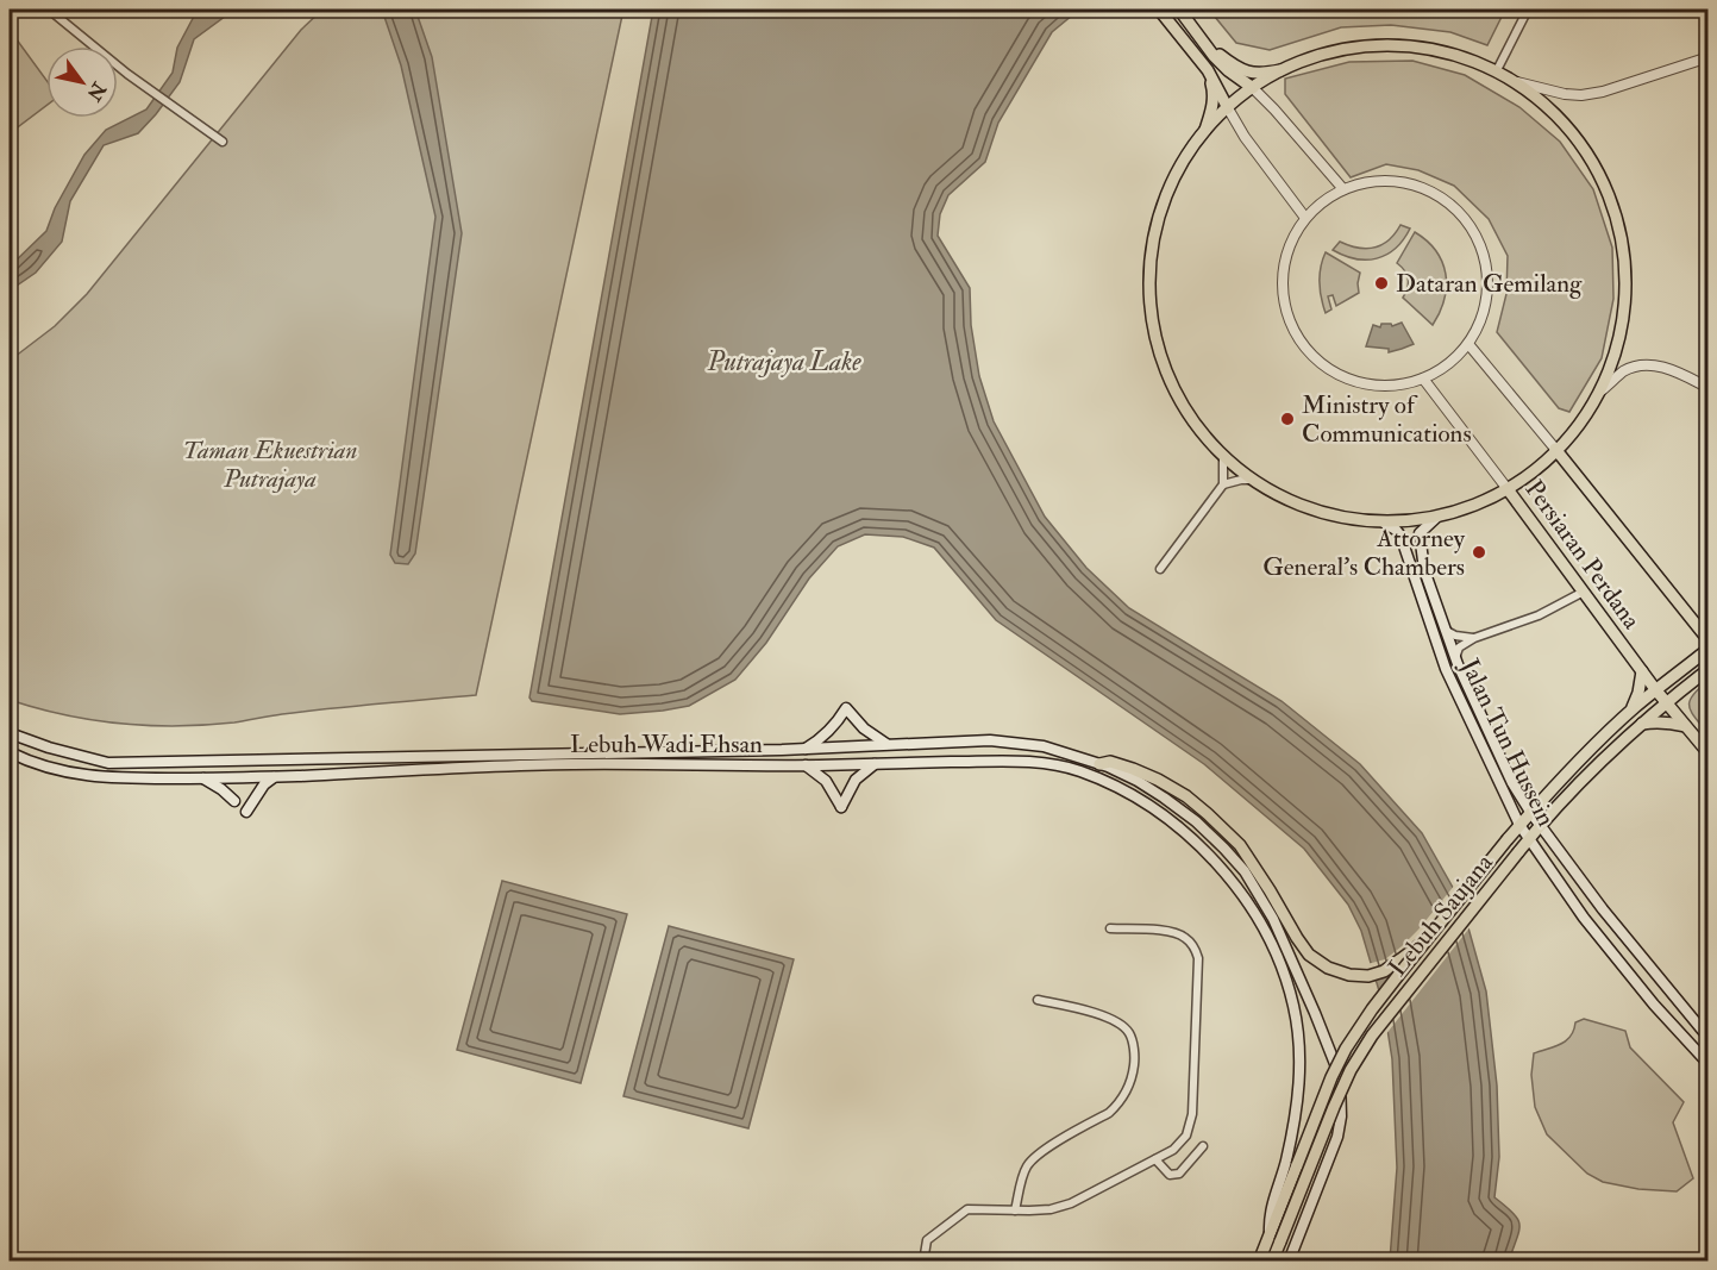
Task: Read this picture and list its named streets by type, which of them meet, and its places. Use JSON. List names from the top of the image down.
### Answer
{
  "streets": {
    "main road": [
      "Persiaran Perdana",
      "Jalan Tun Hussein",
      "Lebuh Wadi Ehsan",
      "Lebuh Saujana"
    ]
  },
  "crossings": [
    ["Persiaran Perdana", "Lebuh Saujana"],
    ["Jalan Tun Hussein", "Lebuh Saujana"],
    ["Lebuh Wadi Ehsan", "Lebuh Saujana"]
  ],
  "water": ["Putrajaya Lake"],
  "parks": ["Taman Ekuestrian Putrajaya"],
  "places": ["Dataran Gemilang", "Ministry of Communications", "Attorney General’s Chambers"],
  "north": "bottom right"
}
